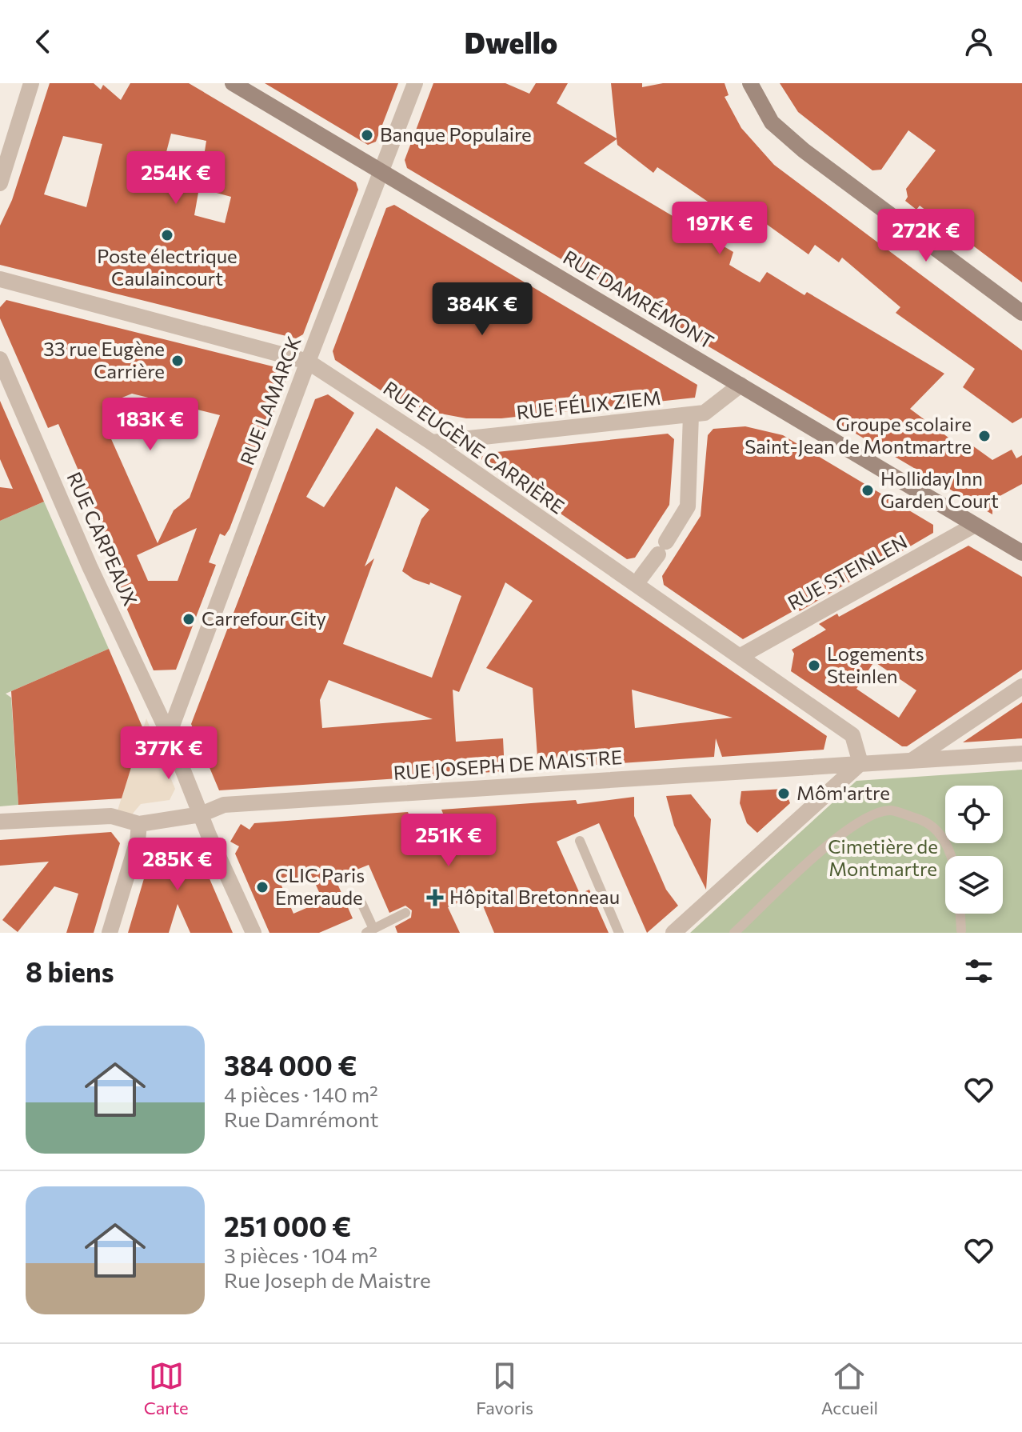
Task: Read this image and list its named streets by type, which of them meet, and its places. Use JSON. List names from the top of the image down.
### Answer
{
  "streets": {
    "street": [
      "RUE DAMRÉMONT",
      "RUE LAMARCK",
      "RUE FÉLIX ZIEM",
      "RUE EUGÈNE CARRIÈRE",
      "RUE CARPEAUX",
      "RUE STEINLEN",
      "RUE JOSEPH DE MAISTRE"
    ]
  },
  "crossings": [
    ["RUE DAMRÉMONT", "RUE LAMARCK"],
    ["RUE DAMRÉMONT", "RUE FÉLIX ZIEM"],
    ["RUE DAMRÉMONT", "RUE STEINLEN"],
    ["RUE LAMARCK", "RUE EUGÈNE CARRIÈRE"],
    ["RUE LAMARCK", "RUE CARPEAUX"],
    ["RUE FÉLIX ZIEM", "RUE EUGÈNE CARRIÈRE"],
    ["RUE EUGÈNE CARRIÈRE", "RUE STEINLEN"],
    ["RUE EUGÈNE CARRIÈRE", "RUE JOSEPH DE MAISTRE"],
    ["RUE CARPEAUX", "RUE JOSEPH DE MAISTRE"]
  ],
  "parks": ["Cimetière de Montmartre"],
  "places": {
    "other": [
      "Banque Populaire",
      "Poste électrique Caulaincourt",
      "33 rue Eugène Carrière",
      "Groupe scolaire Saint-Jean de Montmartre",
      "Holliday Inn Garden Court",
      "Carrefour City",
      "Logements Steinlen",
      "Môm'artre",
      "CLIC Paris Emeraude"
    ],
    "health": ["Hôpital Bretonneau"]
  },
  "page": {
    "header": "Dwello",
    "price": [
      "254K €",
      "197K €",
      "272K €",
      "384K €",
      "183K €",
      "377K €",
      "251K €",
      "285K €"
    ],
    "heading": "8 biens",
    "list": [
      {
        "name": "384 000 €",
        "note": "4 pièces · 140 m² · Rue Damrémont"
      },
      {
        "name": "251 000 €",
        "note": "3 pièces · 104 m² · Rue Joseph de Maistre"
      }
    ],
    "tabs": ["Carte", "Favoris", "Accueil"]
  }
}
